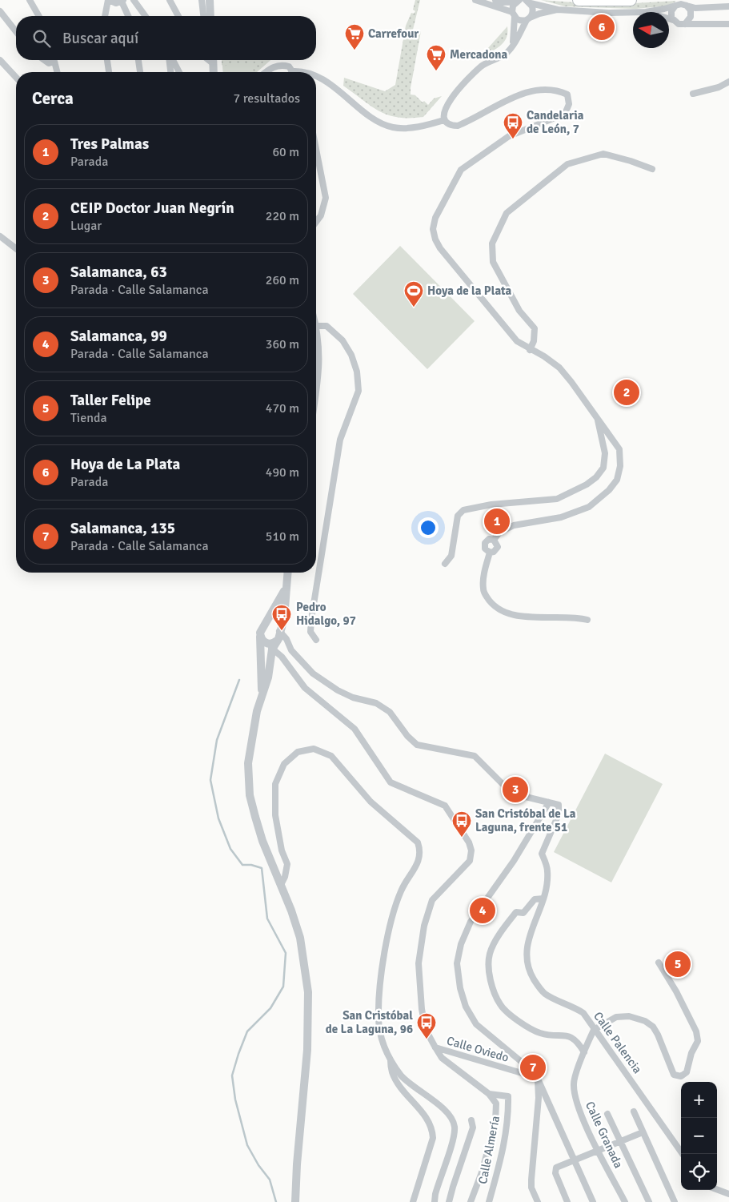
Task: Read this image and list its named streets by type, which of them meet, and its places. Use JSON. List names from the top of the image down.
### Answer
{
  "streets": {
    "street": [
      "Calle Palencia",
      "Calle Oviedo",
      "Calle Granada",
      "Calle Almería"
    ]
  },
  "crossings": [
    ["Calle Palencia", "Calle Granada"]
  ],
  "places": {
    "supermarket": ["Carrefour", "Mercadona"],
    "bus stop": [
      "Candelaria de León, 7",
      "Pedro Hidalgo, 97",
      "San Cristóbal de La Laguna, frente 51",
      "San Cristóbal de La Laguna, 96"
    ],
    "sports": ["Hoya de la Plata"]
  },
  "north": "left",
  "page": {
    "pins": [
      "6",
      "2",
      "1",
      "3",
      "4",
      "5",
      "7"
    ],
    "search": "Buscar aquí",
    "heading": ["Cerca", "7 resultados"],
    "list": [
      {
        "mark": "1",
        "name": "Tres Palmas",
        "note": "Parada",
        "value": "60 m"
      },
      {
        "mark": "2",
        "name": "CEIP Doctor Juan Negrín",
        "note": "Lugar",
        "value": "220 m"
      },
      {
        "mark": "3",
        "name": "Salamanca, 63",
        "note": "Parada · Calle Salamanca",
        "value": "260 m"
      },
      {
        "mark": "4",
        "name": "Salamanca, 99",
        "note": "Parada · Calle Salamanca",
        "value": "360 m"
      },
      {
        "mark": "5",
        "name": "Taller Felipe",
        "note": "Tienda",
        "value": "470 m"
      },
      {
        "mark": "6",
        "name": "Hoya de La Plata",
        "note": "Parada",
        "value": "490 m"
      },
      {
        "mark": "7",
        "name": "Salamanca, 135",
        "note": "Parada · Calle Salamanca",
        "value": "510 m"
      }
    ],
    "map_buttons": ["+", "−"]
  }
}
